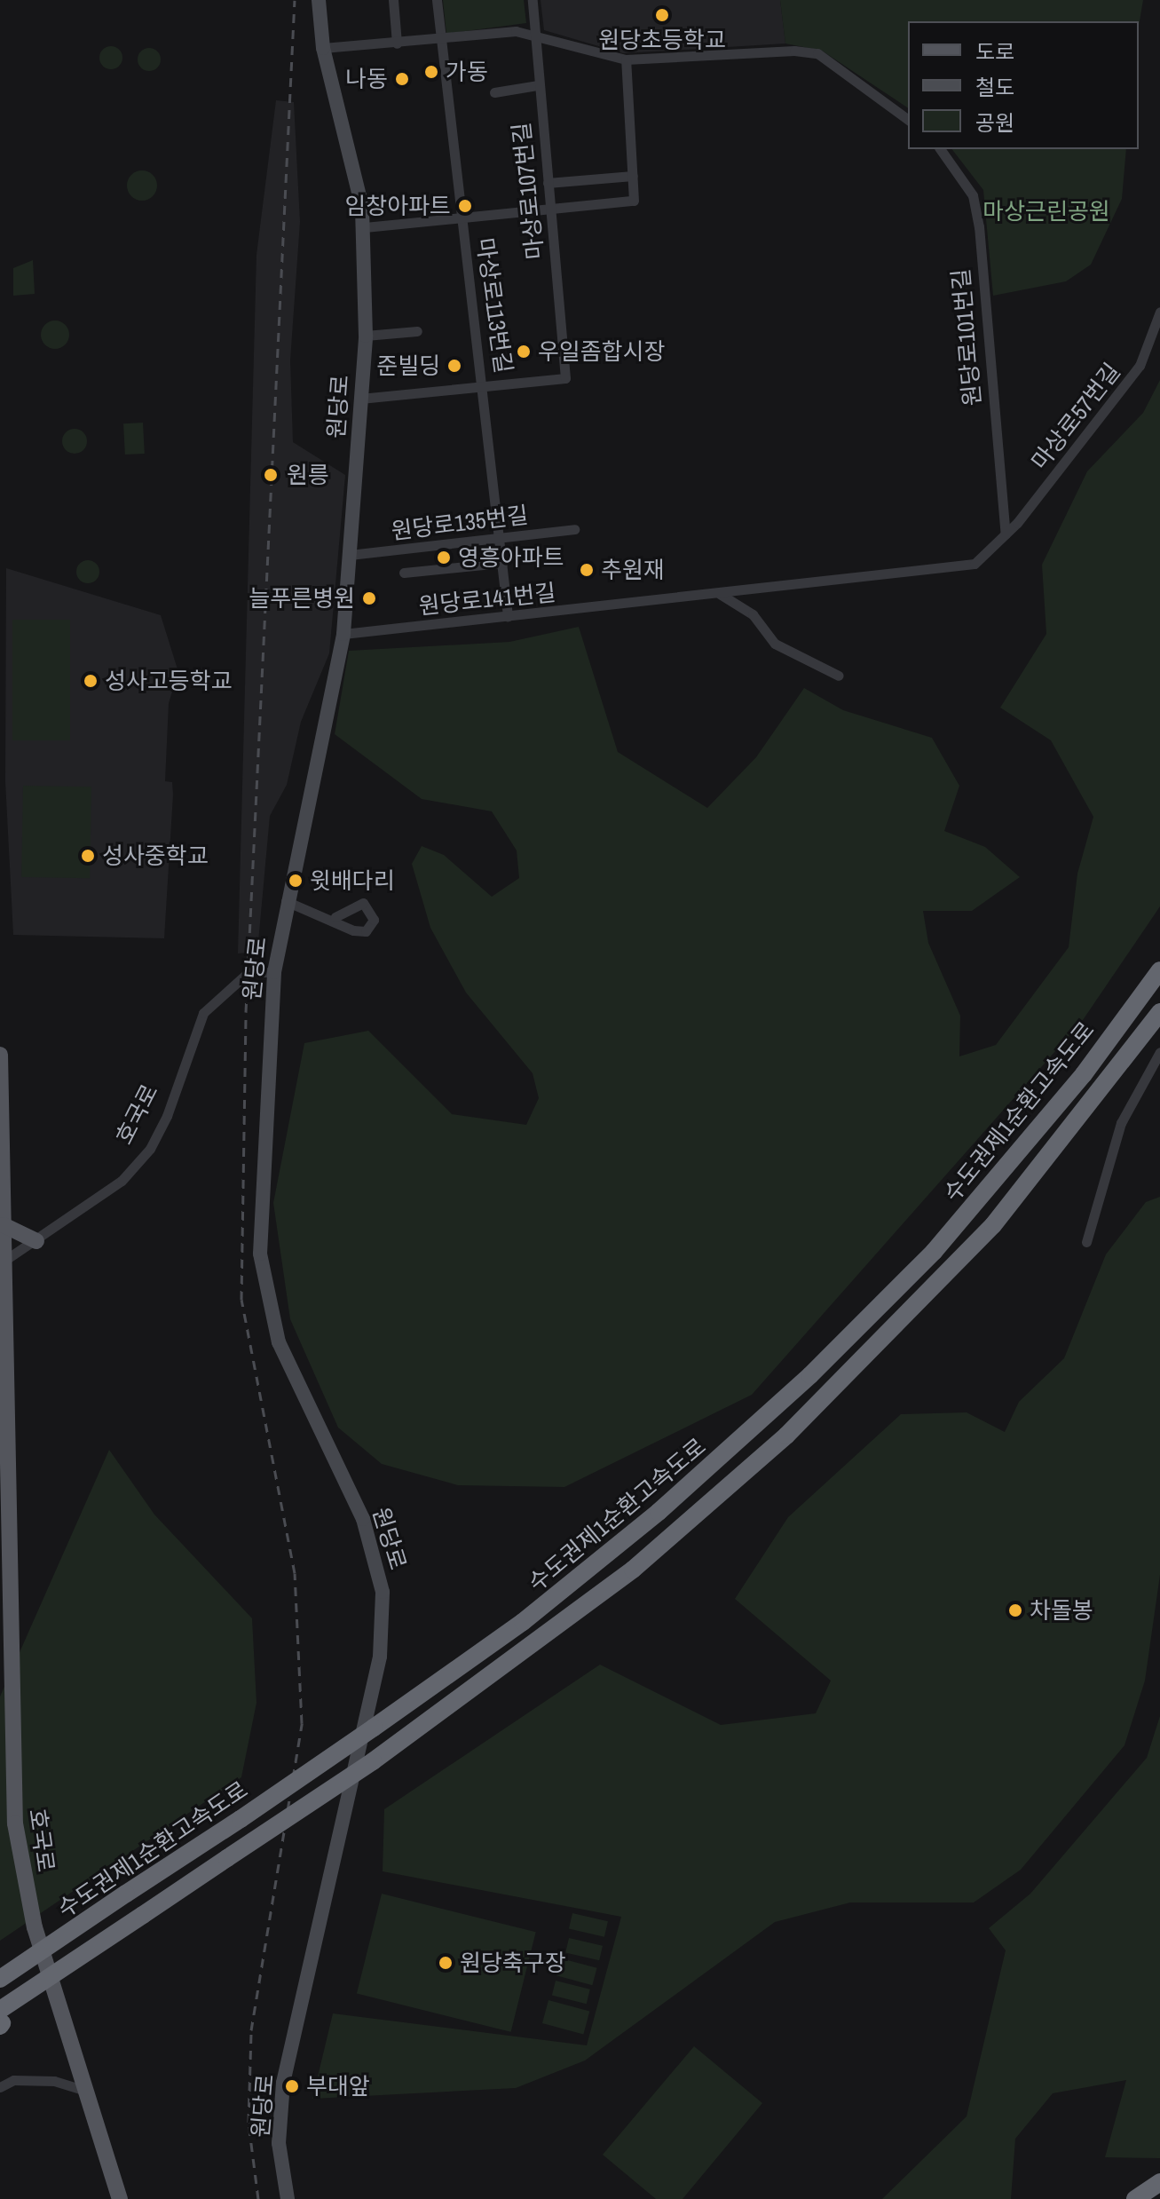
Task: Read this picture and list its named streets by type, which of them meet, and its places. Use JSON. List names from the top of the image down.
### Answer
{
  "streets": {
    "highway": ["수도권제1순환고속도로"],
    "main road": ["원당로", "호국로"],
    "street": [
      "마상로107번길",
      "마상로113번길",
      "원당로101번길",
      "마상로57번길",
      "원당로135번길",
      "원당로141번길"
    ]
  },
  "crossings": [
    ["마상로107번길", "마상로113번길"],
    ["마상로113번길", "원당로135번길"],
    ["마상로113번길", "원당로141번길"],
    ["원당로101번길", "마상로57번길"],
    ["원당로101번길", "원당로141번길"],
    ["원당로", "원당로135번길"],
    ["원당로", "원당로141번길"],
    ["원당로", "호국로"],
    ["마상로57번길", "원당로141번길"]
  ],
  "parks": ["마상근린공원"],
  "places": [
    "원당초등학교",
    "가동",
    "나동",
    "임창아파트",
    "우일좀합시장",
    "준빌딩",
    "원릉",
    "영흥아파트",
    "추원재",
    "늘푸른병원",
    "성사고등학교",
    "성사중학교",
    "윗배다리",
    "차돌봉",
    "원당축구장",
    "부대앞"
  ],
  "legend": ["도로", "철도", "공원"]
}
